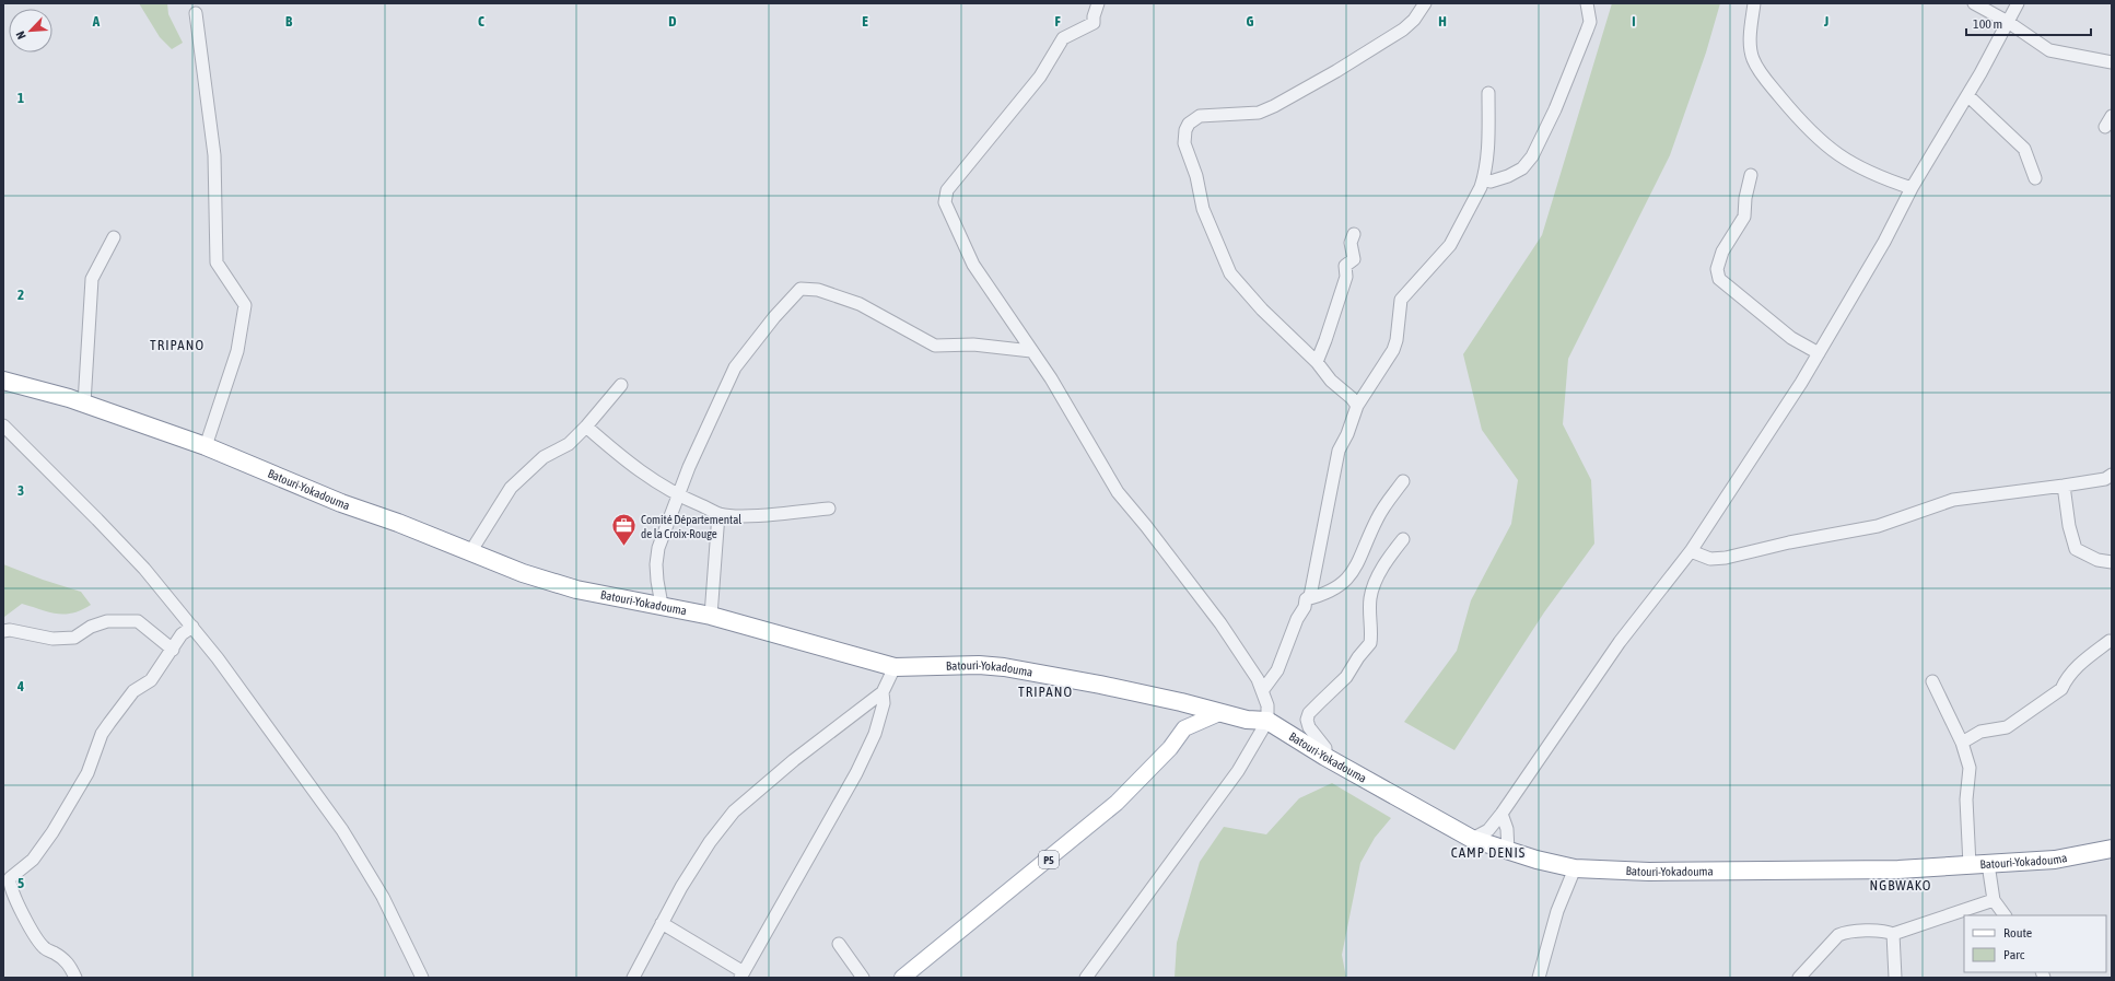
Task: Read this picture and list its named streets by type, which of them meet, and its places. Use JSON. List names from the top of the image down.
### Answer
{
  "streets": {
    "highway": ["Batouri-Yokadouma"],
    "main road": ["P5"]
  },
  "districts": [
    "TRIPANO",
    "TRIPANO",
    "CAMP DENIS",
    "NGBWAKO"
  ],
  "places": {
    "office": ["Comité Départemental de la Croix-Rouge"]
  },
  "legend": ["Route", "Parc"],
  "scale_bar": "100 m",
  "north": "bottom left",
  "grid": {
    "columns": [
      "A",
      "B",
      "C",
      "D",
      "E",
      "F",
      "G",
      "H",
      "I",
      "J"
    ],
    "rows": [
      "1",
      "2",
      "3",
      "4",
      "5"
    ]
  }
}
